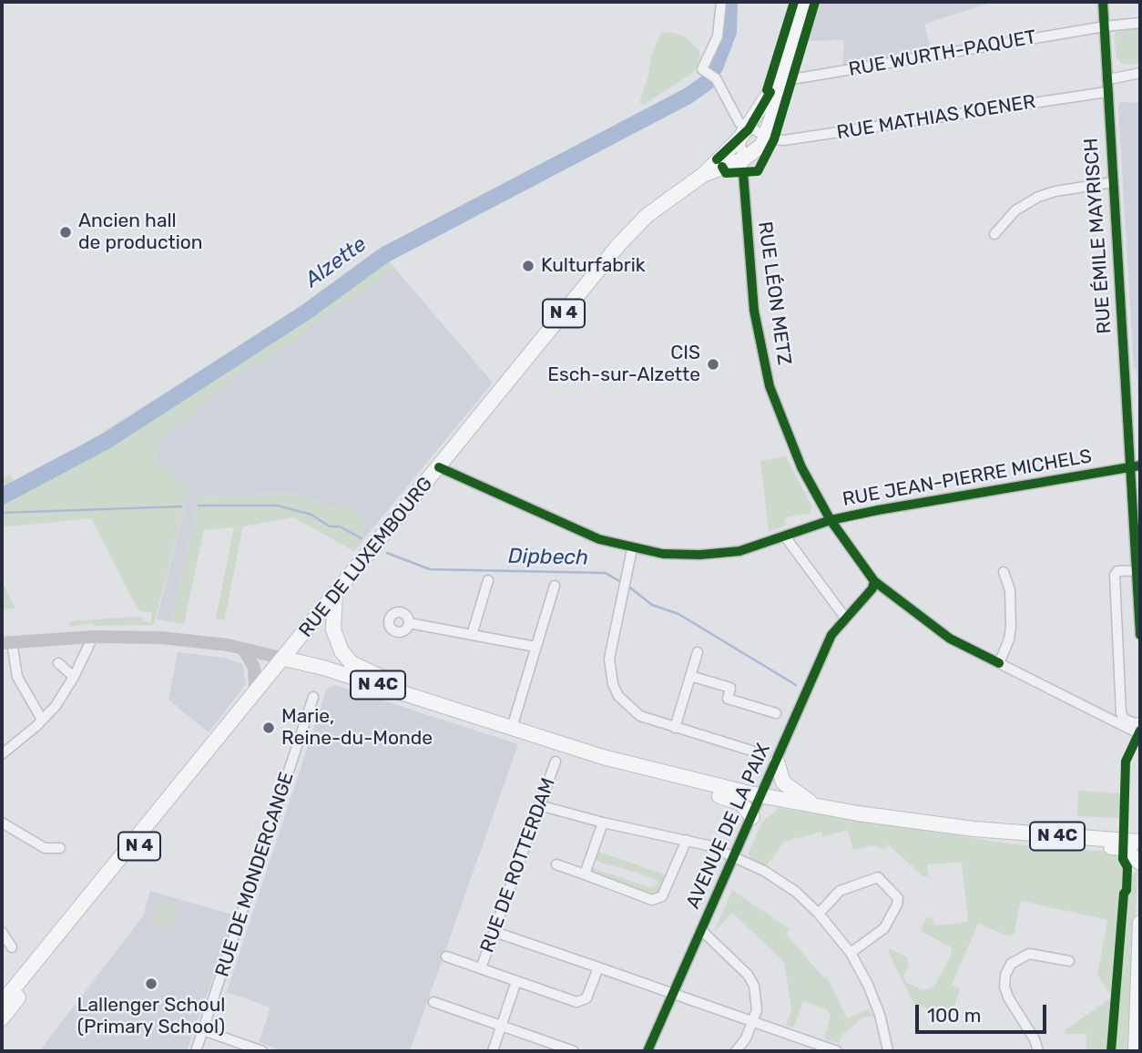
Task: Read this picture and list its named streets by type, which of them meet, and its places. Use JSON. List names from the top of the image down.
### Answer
{
  "streets": {
    "main road": ["N 4", "RUE DE LUXEMBOURG", "N 4C"],
    "street": [
      "RUE WURTH-PAQUET",
      "RUE MATHIAS KOENER",
      "RUE ÉMILE MAYRISCH",
      "RUE LÉON METZ",
      "RUE JEAN-PIERRE MICHELS",
      "AVENUE DE LA PAIX",
      "RUE DE ROTTERDAM",
      "RUE DE MONDERCANGE"
    ]
  },
  "crossings": [
    ["RUE WURTH-PAQUET", "RUE ÉMILE MAYRISCH"],
    ["RUE WURTH-PAQUET", "N 4"],
    ["RUE MATHIAS KOENER", "RUE ÉMILE MAYRISCH"],
    ["RUE MATHIAS KOENER", "N 4"],
    ["RUE ÉMILE MAYRISCH", "RUE JEAN-PIERRE MICHELS"],
    ["RUE LÉON METZ", "N 4"],
    ["RUE LÉON METZ", "RUE JEAN-PIERRE MICHELS"],
    ["RUE LÉON METZ", "AVENUE DE LA PAIX"],
    ["N 4", "RUE DE LUXEMBOURG"],
    ["RUE JEAN-PIERRE MICHELS", "RUE DE LUXEMBOURG"],
    ["RUE DE LUXEMBOURG", "N 4C"],
    ["N 4C", "AVENUE DE LA PAIX"]
  ],
  "water": ["Alzette", "Dipbech"],
  "places": [
    "Ancien hall de production",
    "Kulturfabrik",
    "CIS Esch-sur-Alzette",
    "Marie, Reine-du-Monde",
    "Lallenger Schoul (Primary School)"
  ],
  "scale_bar": "100 m"
}
